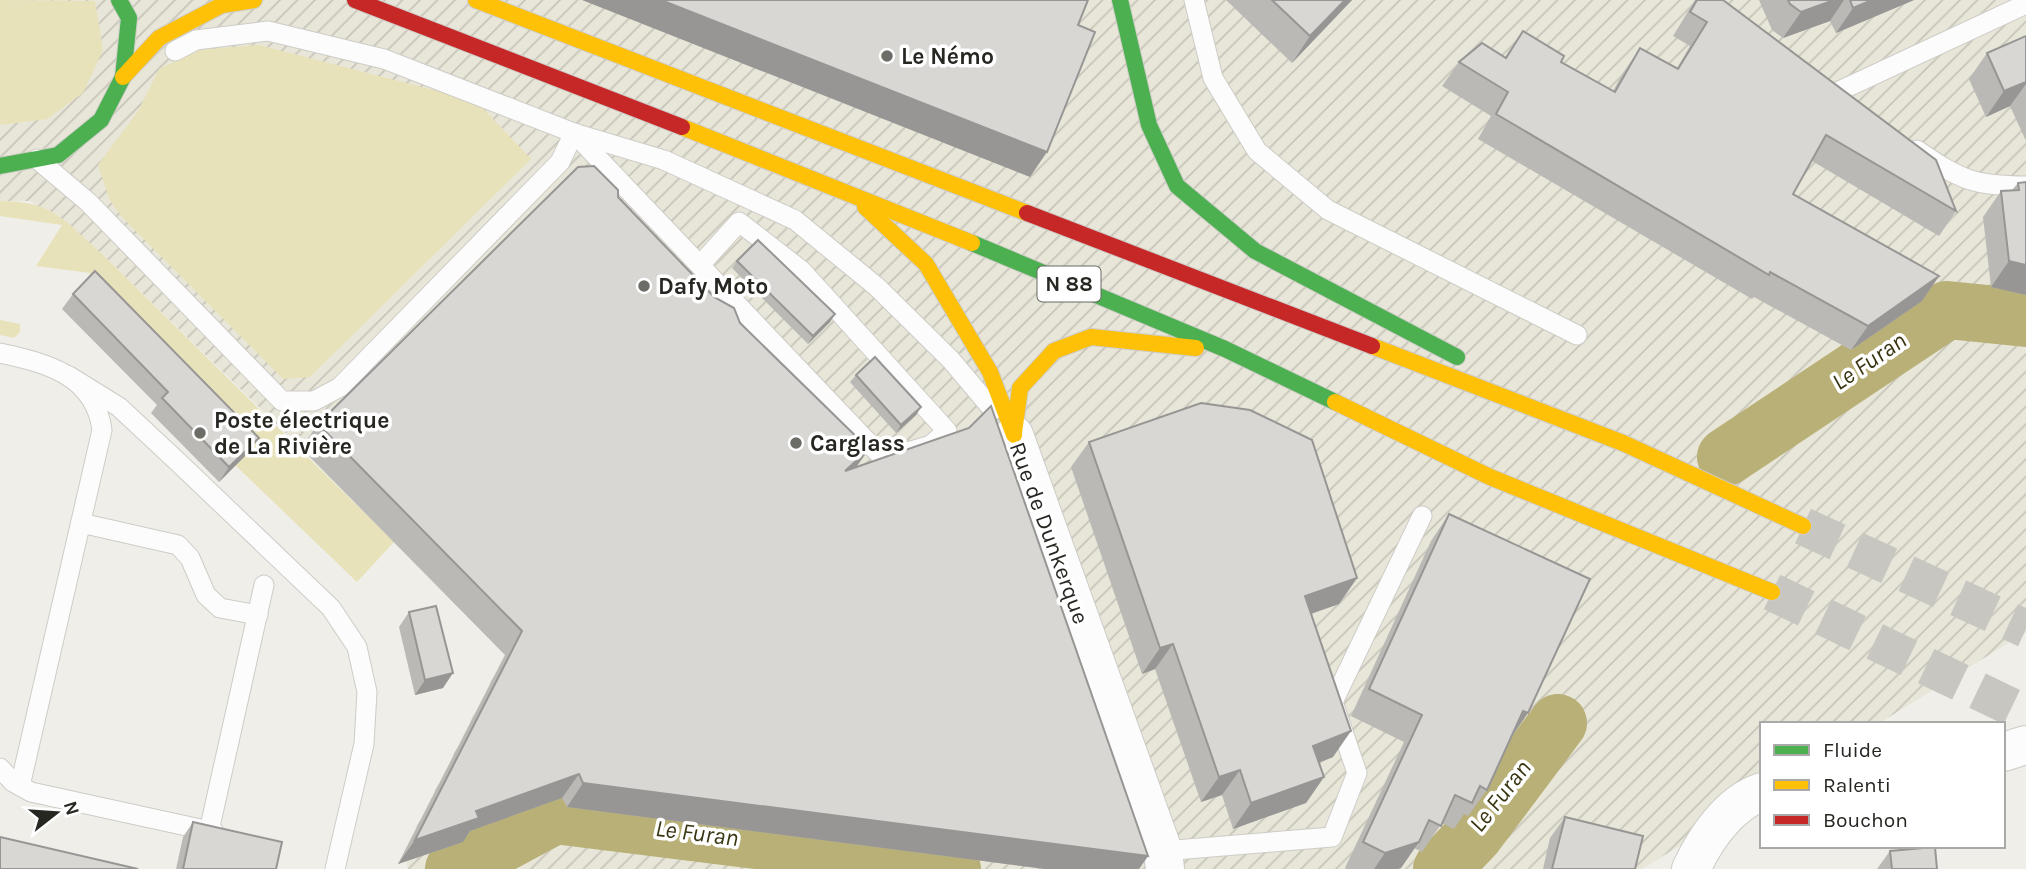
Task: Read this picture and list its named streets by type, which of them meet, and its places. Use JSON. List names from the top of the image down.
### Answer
{
  "streets": {
    "main road": ["N 88"],
    "street": ["Rue de Dunkerque"]
  },
  "water": ["Le Furan"],
  "places": [
    "Le Némo",
    "Dafy Moto",
    "Poste électrique de La Rivière",
    "Carglass"
  ],
  "legend": ["Fluide", "Ralenti", "Bouchon"],
  "north": "right"
}
